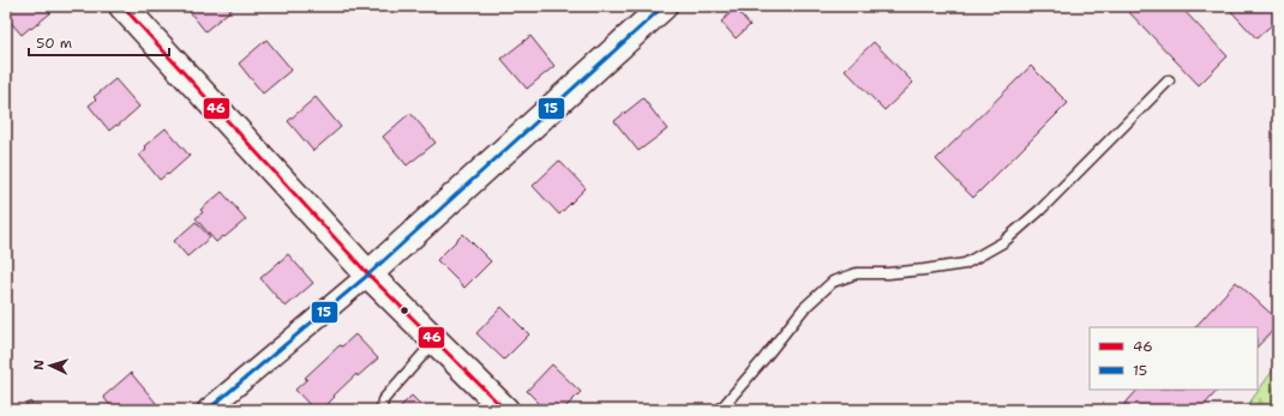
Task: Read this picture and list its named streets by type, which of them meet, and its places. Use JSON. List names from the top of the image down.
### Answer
{
  "lines": ["transit line 46", "transit line 15"],
  "legend": ["46", "15"],
  "scale_bar": "50 m",
  "north": "left"
}
